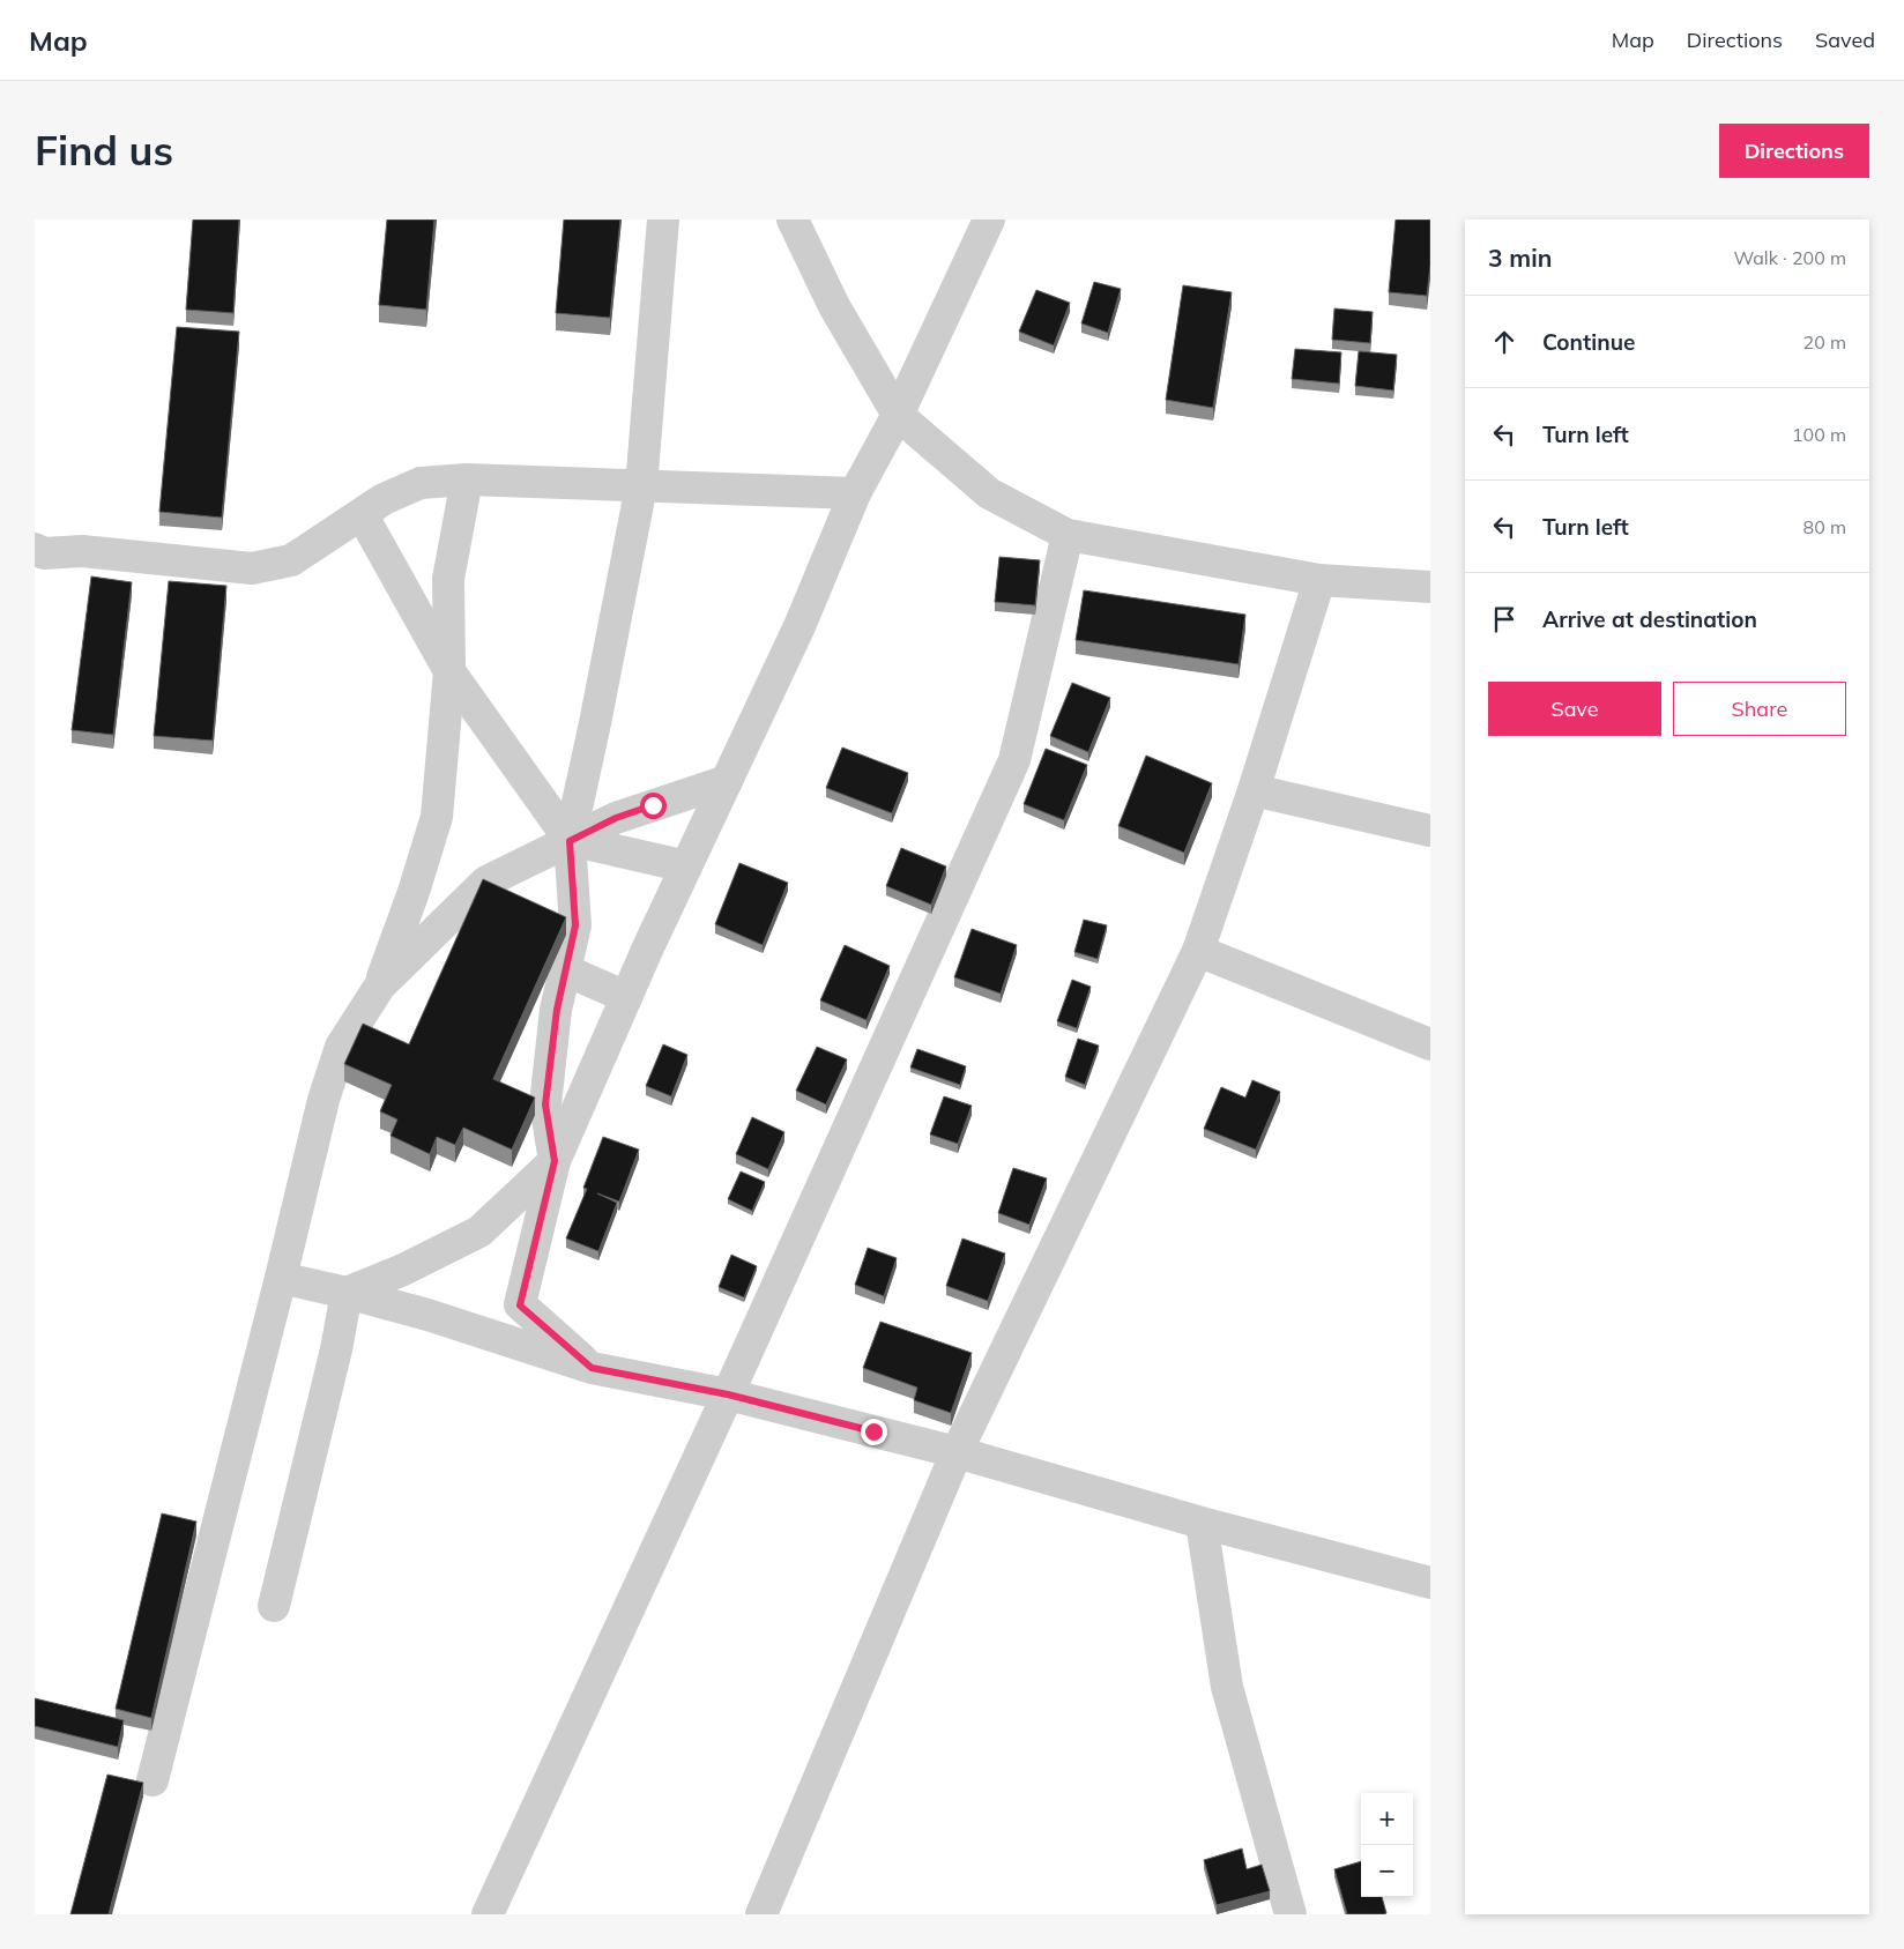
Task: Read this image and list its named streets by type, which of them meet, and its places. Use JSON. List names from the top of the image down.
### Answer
{
  "page": {
    "header": "Map",
    "nav": ["Map", "Directions", "Saved"],
    "buttons": [
      "Directions",
      ["Save", "Share"]
    ],
    "title": "Find us",
    "heading": ["3 min", "Walk · 200 m"],
    "list": [
      ["Continue", "20 m"],
      ["Turn left", "100 m"],
      ["Turn left", "80 m"],
      "Arrive at destination"
    ],
    "map_buttons": ["+", "−"]
  }
}
